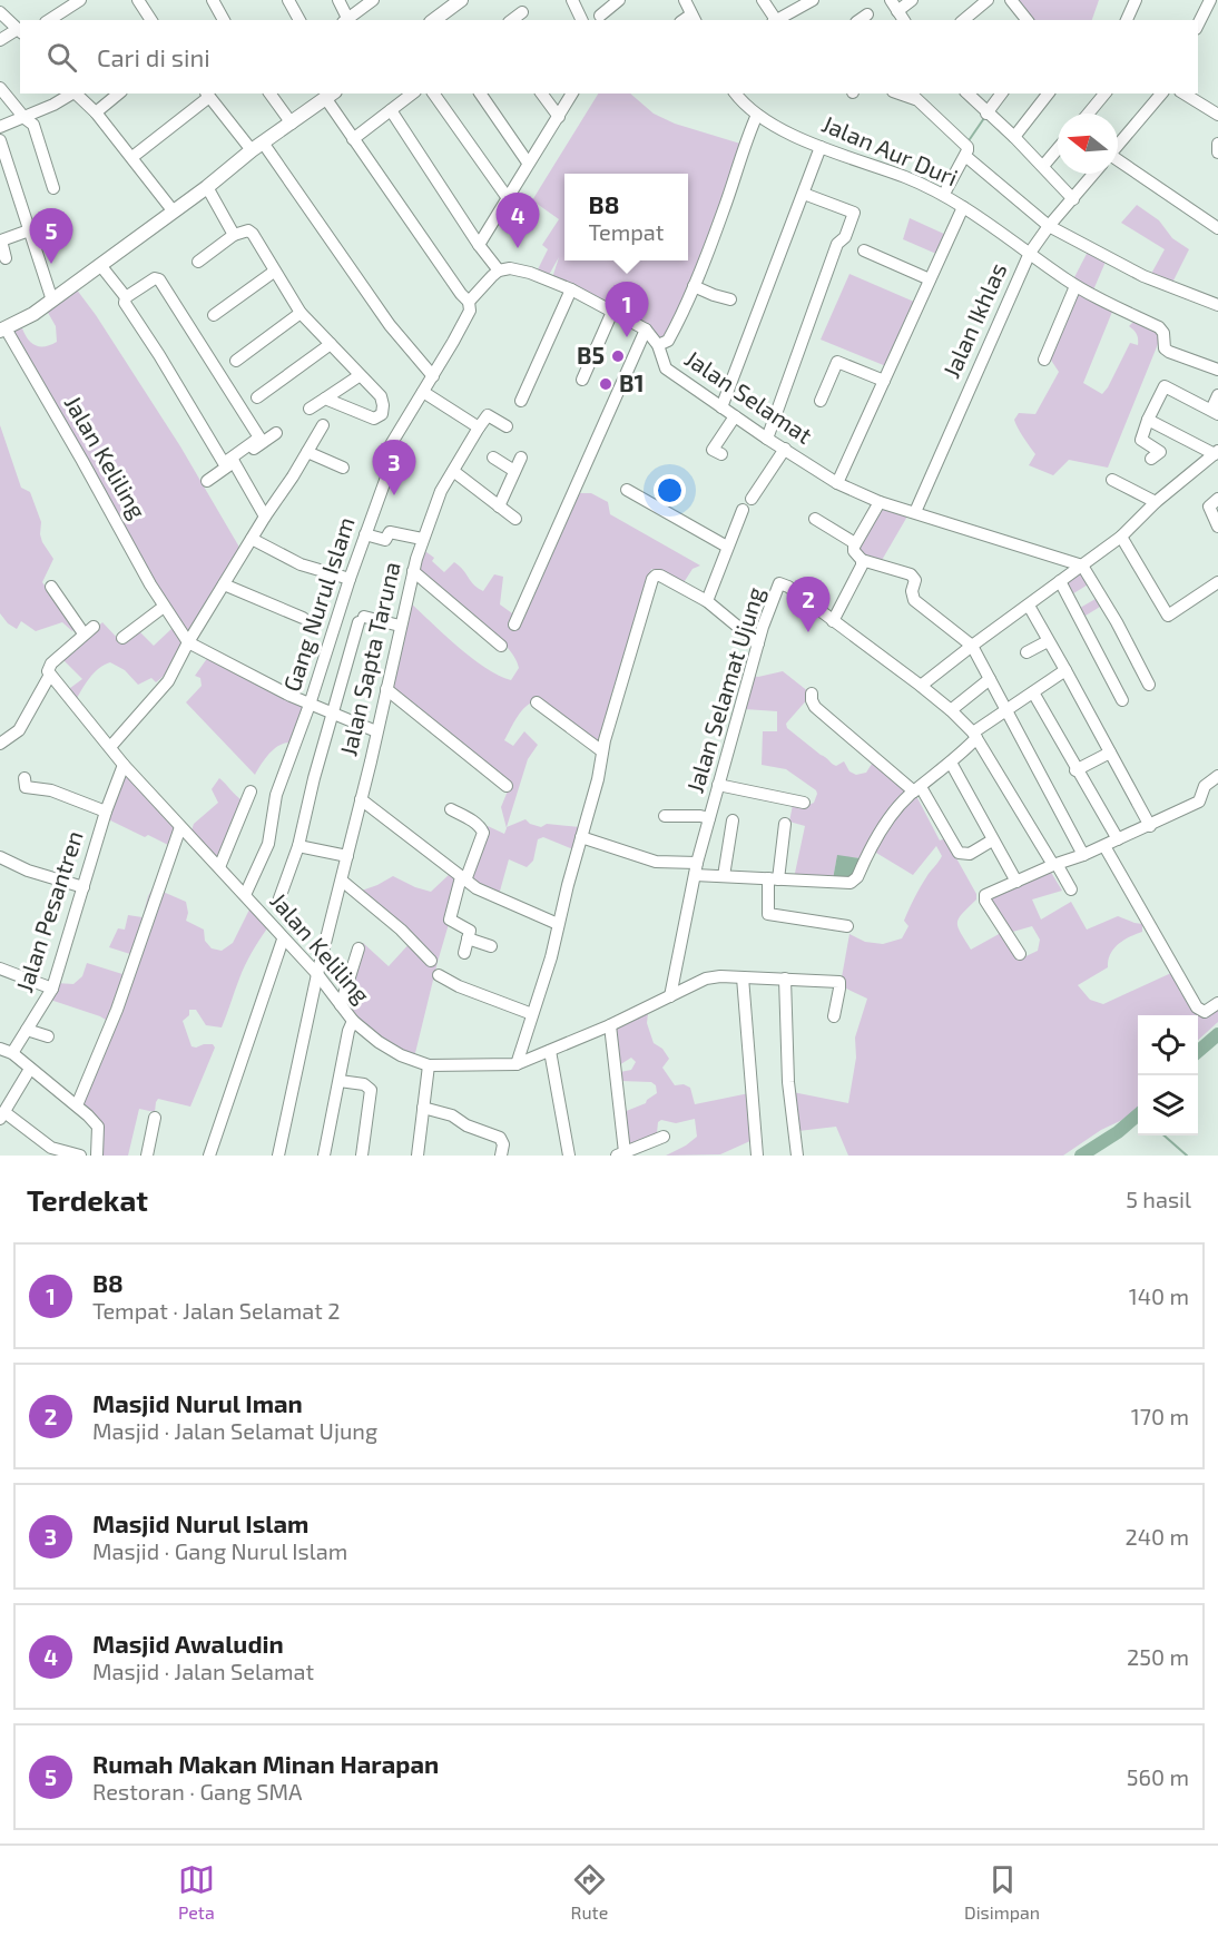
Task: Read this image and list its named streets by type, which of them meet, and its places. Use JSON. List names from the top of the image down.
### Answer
{
  "streets": {
    "street": [
      "Jalan Aur Duri",
      "Jalan Ikhlas",
      "Jalan Selamat",
      "Jalan Keliling",
      "Gang Nurul Islam",
      "Jalan Sapta Taruna",
      "Jalan Selamat Ujung",
      "Jalan Pesantren"
    ]
  },
  "crossings": [
    ["Jalan Aur Duri", "Jalan Ikhlas"],
    ["Jalan Ikhlas", "Jalan Selamat"],
    ["Jalan Keliling", "Gang Nurul Islam"],
    ["Jalan Keliling", "Jalan Sapta Taruna"],
    ["Jalan Keliling", "Jalan Selamat Ujung"],
    ["Jalan Keliling", "Jalan Pesantren"]
  ],
  "places": ["B5", "B1"],
  "north": "left",
  "page": {
    "search": "Cari di sini",
    "popup": ["B8", "Tempat"],
    "pins": [
      "4",
      "5",
      "1",
      "3",
      "2"
    ],
    "heading": ["Terdekat", "5 hasil"],
    "list": [
      {
        "mark": "1",
        "name": "B8",
        "note": "Tempat · Jalan Selamat 2",
        "value": "140 m"
      },
      {
        "mark": "2",
        "name": "Masjid Nurul Iman",
        "note": "Masjid · Jalan Selamat Ujung",
        "value": "170 m"
      },
      {
        "mark": "3",
        "name": "Masjid Nurul Islam",
        "note": "Masjid · Gang Nurul Islam",
        "value": "240 m"
      },
      {
        "mark": "4",
        "name": "Masjid Awaludin",
        "note": "Masjid · Jalan Selamat",
        "value": "250 m"
      },
      {
        "mark": "5",
        "name": "Rumah Makan Minan Harapan",
        "note": "Restoran · Gang SMA",
        "value": "560 m"
      }
    ],
    "nav": ["Peta", "Rute", "Disimpan"]
  }
}
